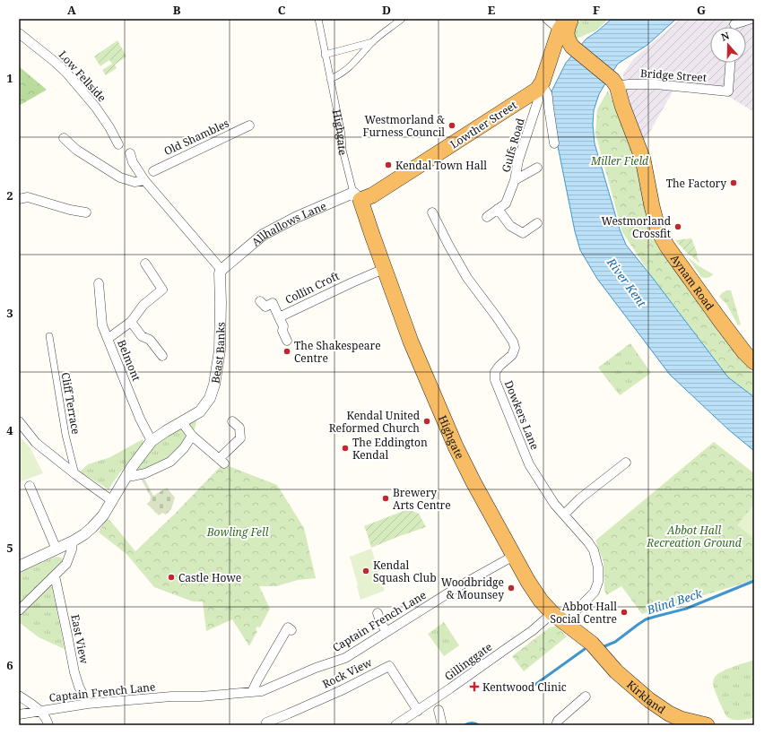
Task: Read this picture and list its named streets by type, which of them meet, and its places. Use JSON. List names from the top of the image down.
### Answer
{
  "streets": {
    "highway": [
      "Lowther Street",
      "Highgate",
      "Aynam Road",
      "Kirkland"
    ],
    "street": [
      "Bridge Street",
      "Low Fellside",
      "Old Shambles",
      "Gulfs Road",
      "Allhallows Lane",
      "Collin Croft",
      "Beast Banks",
      "Belmont",
      "Cliff Terrace",
      "Dowkers Lane",
      "Captain French Lane",
      "East View",
      "Gillinggate",
      "Rock View"
    ]
  },
  "crossings": [
    ["Bridge Street", "Aynam Road"],
    ["Lowther Street", "Highgate"],
    ["Lowther Street", "Gulfs Road"],
    ["Lowther Street", "Allhallows Lane"],
    ["Highgate", "Allhallows Lane"],
    ["Highgate", "Collin Croft"],
    ["Highgate", "Dowkers Lane"],
    ["Highgate", "Captain French Lane"],
    ["Highgate", "Gillinggate"],
    ["Highgate", "Kirkland"],
    ["Allhallows Lane", "Beast Banks"],
    ["Beast Banks", "Belmont"],
    ["Dowkers Lane", "Gillinggate"],
    ["Captain French Lane", "East View"],
    ["Gillinggate", "Rock View"]
  ],
  "water": ["River Kent", "Blind Beck"],
  "parks": ["Miller Field", "Abbot Hall Recreation Ground", "Bowling Fell"],
  "places": {
    "other": [
      "Westmorland & Furness Council",
      "Kendal Town Hall",
      "The Factory",
      "Westmorland Crossfit",
      "The Shakespeare Centre",
      "Kendal United Reformed Church",
      "The Eddington Kendal",
      "Brewery Arts Centre",
      "Kendal Squash Club",
      "Castle Howe",
      "Woodbridge & Mounsey",
      "Abbot Hall Social Centre"
    ],
    "health": ["Kentwood Clinic"]
  },
  "north": "top",
  "grid": {
    "columns": [
      "A",
      "B",
      "C",
      "D",
      "E",
      "F",
      "G"
    ],
    "rows": [
      "1",
      "2",
      "3",
      "4",
      "5",
      "6"
    ]
  }
}
